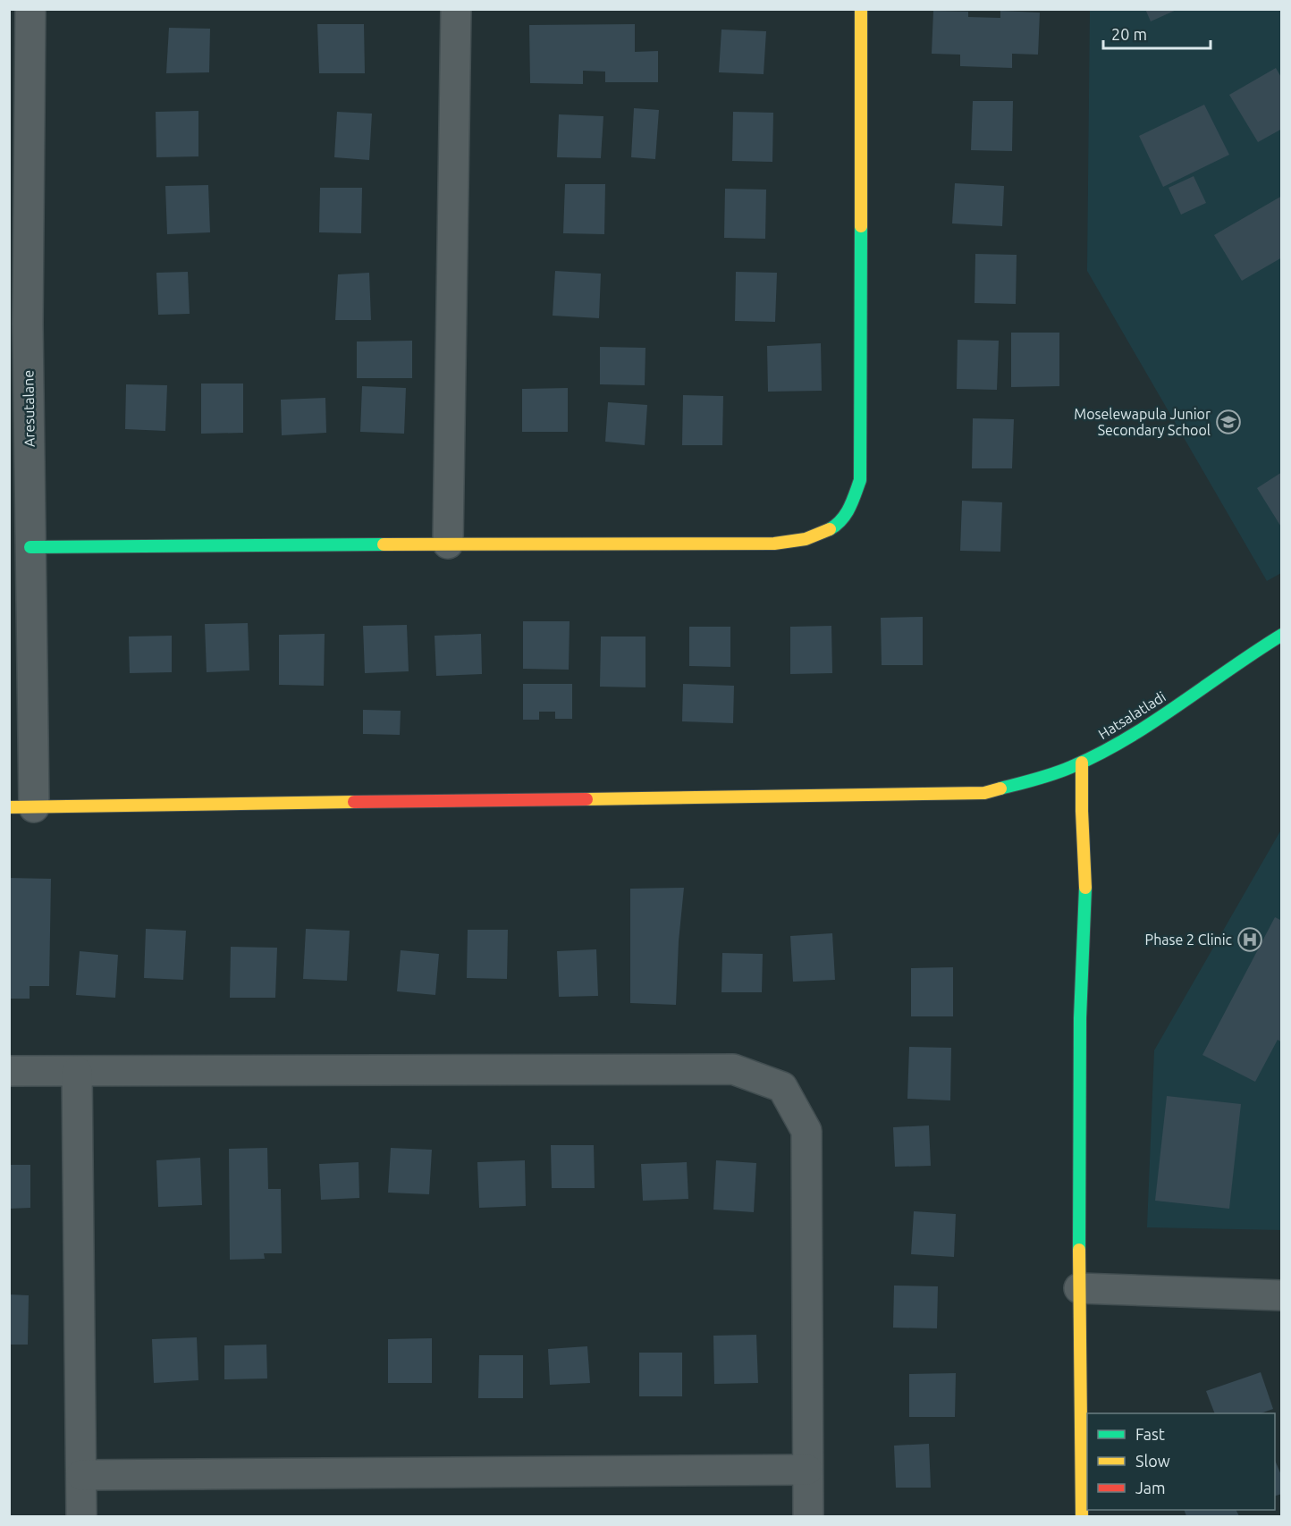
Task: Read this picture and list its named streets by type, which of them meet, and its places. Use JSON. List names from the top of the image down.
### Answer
{
  "streets": {
    "street": ["Aresutalane", "Hatsalatladi"]
  },
  "crossings": [
    ["Aresutalane", "Hatsalatladi"]
  ],
  "places": {
    "school or university": ["Moselewapula Junior Secondary School"],
    "hospital": ["Phase 2 Clinic"]
  },
  "legend": ["Fast", "Slow", "Jam"],
  "scale_bar": "20 m"
}
